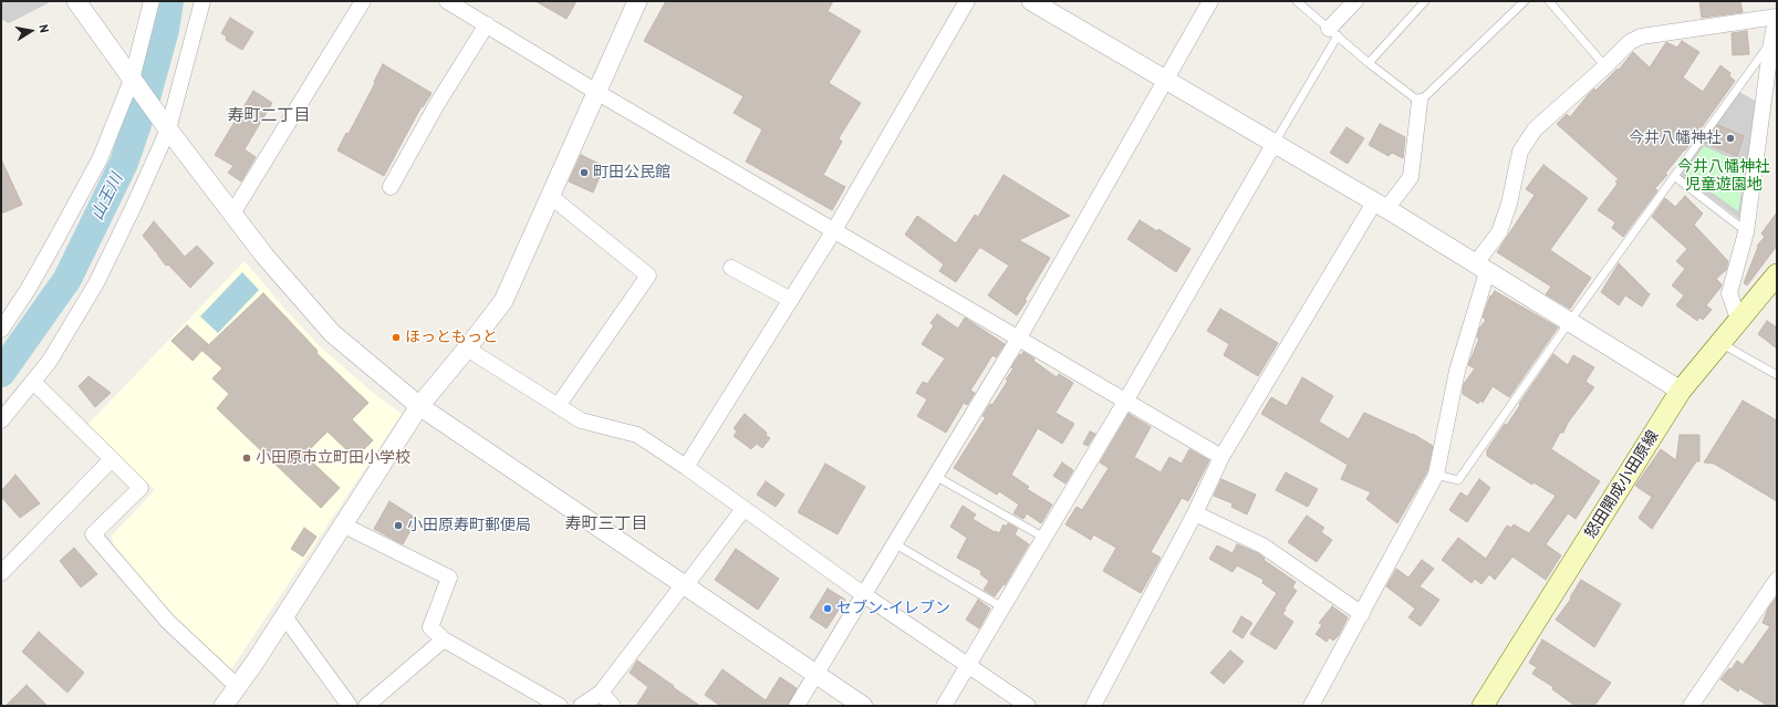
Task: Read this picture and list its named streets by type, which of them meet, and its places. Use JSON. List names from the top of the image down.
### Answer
{
  "streets": {
    "main road": ["怒田開成小田原線"]
  },
  "districts": ["寿町二丁目", "寿町三丁目"],
  "water": ["山王川"],
  "parks": ["今井八幡神社 児童遊園地"],
  "places": [
    "今井八幡神社",
    "町田公民館",
    "ほっともっと",
    "小田原市立町田小学校",
    "小田原寿町郵便局",
    "セブン-イレブン"
  ],
  "north": "right"
}
